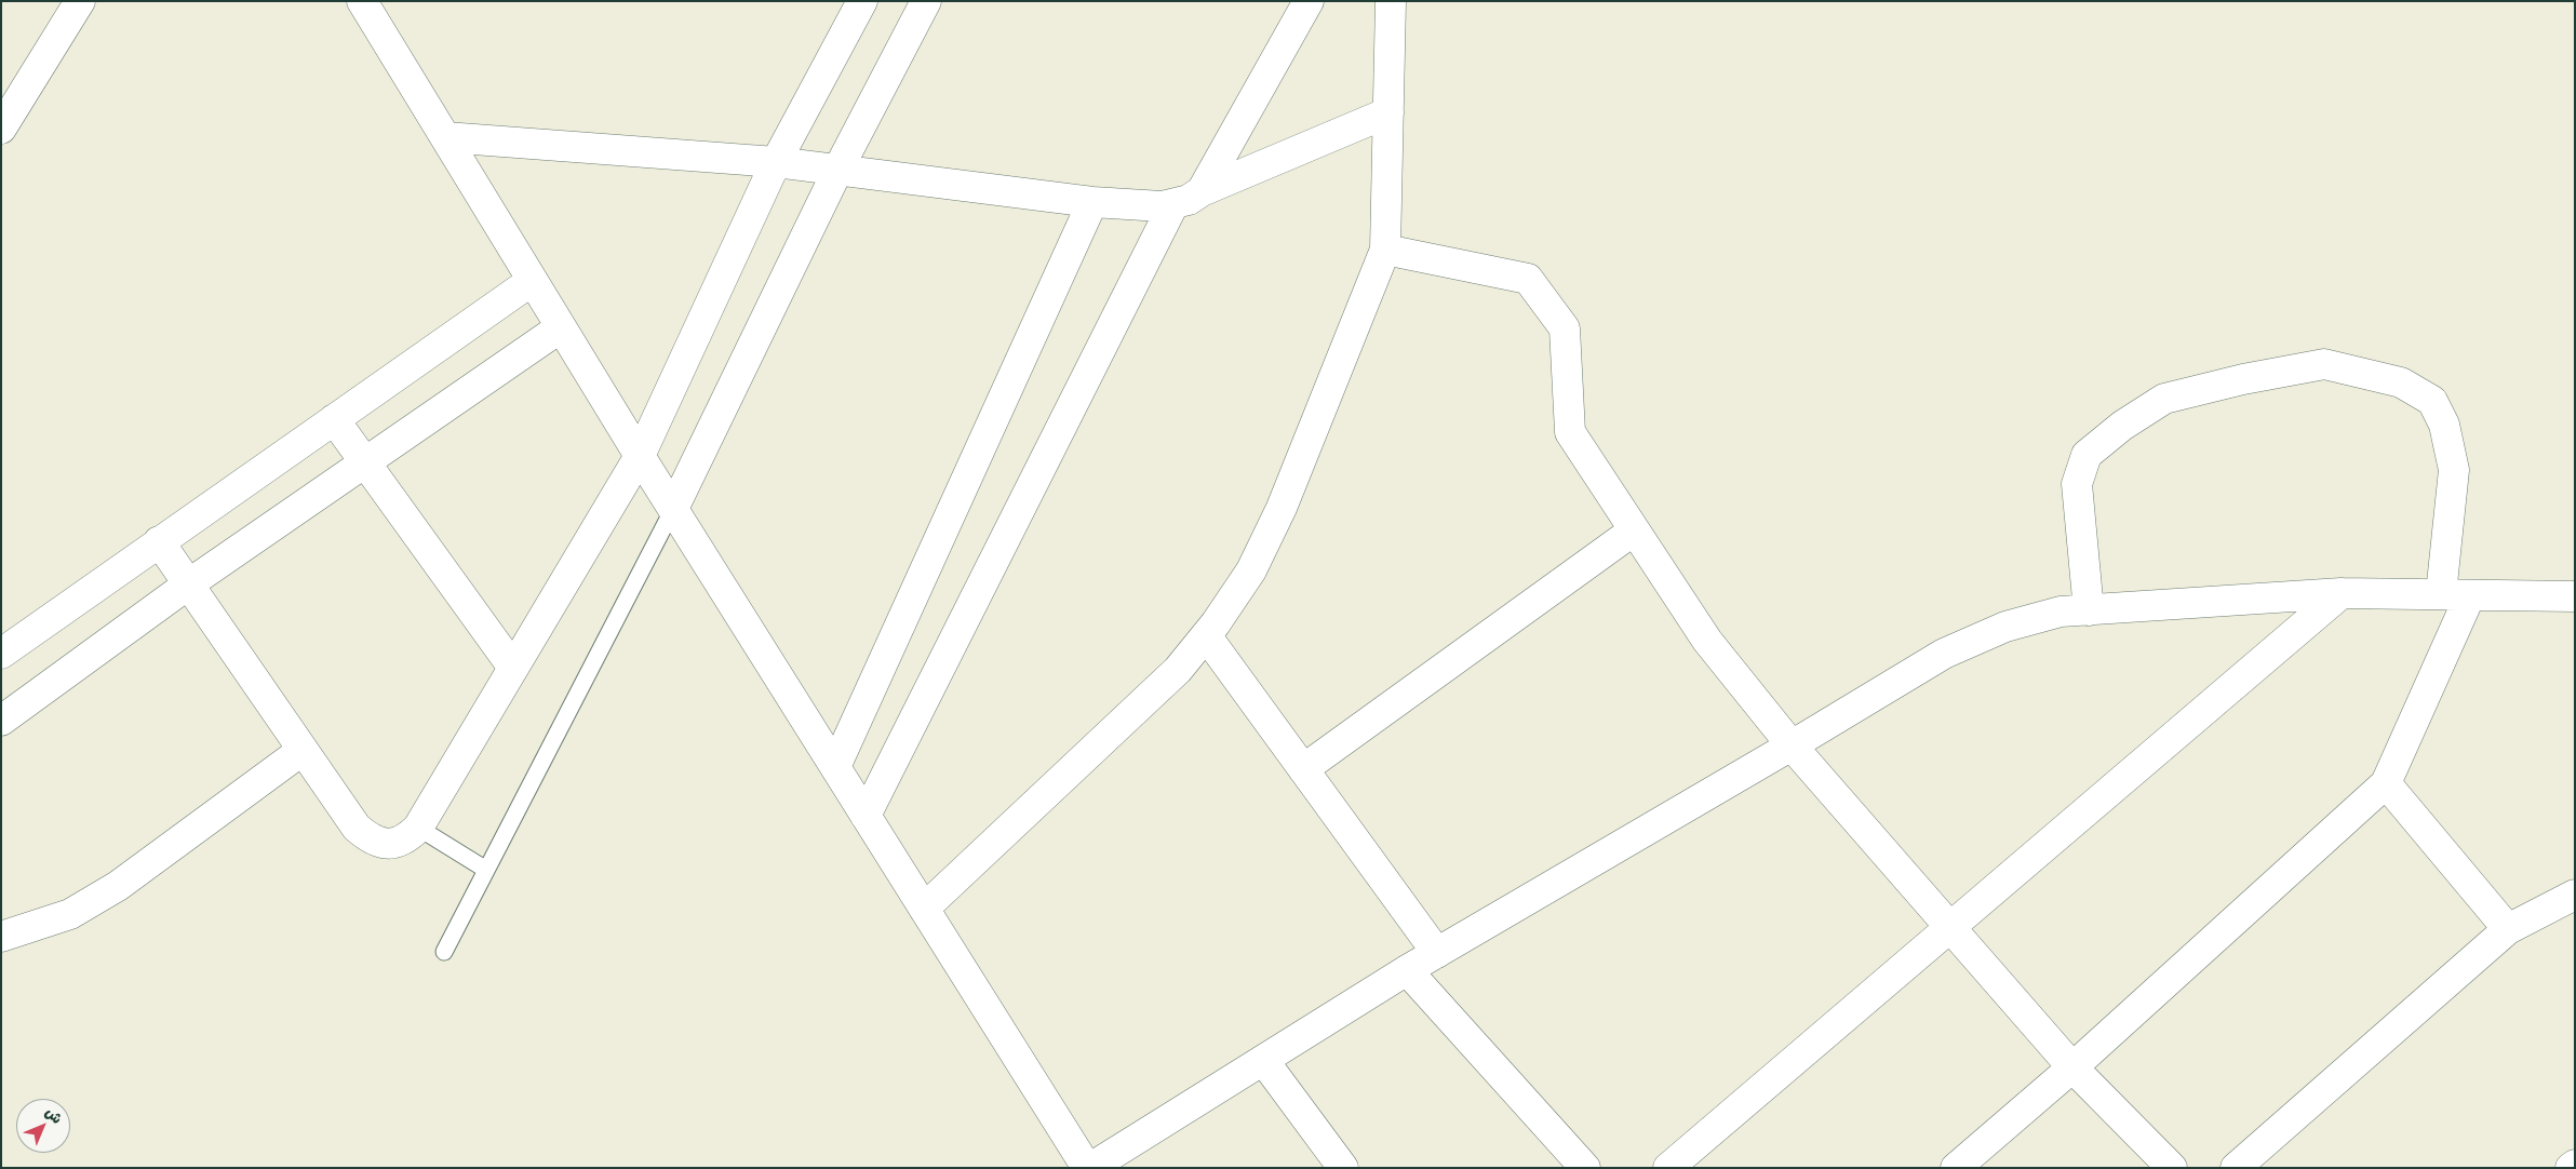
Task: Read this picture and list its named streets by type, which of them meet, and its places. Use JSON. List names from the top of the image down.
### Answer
{
  "north": "top right"
}
